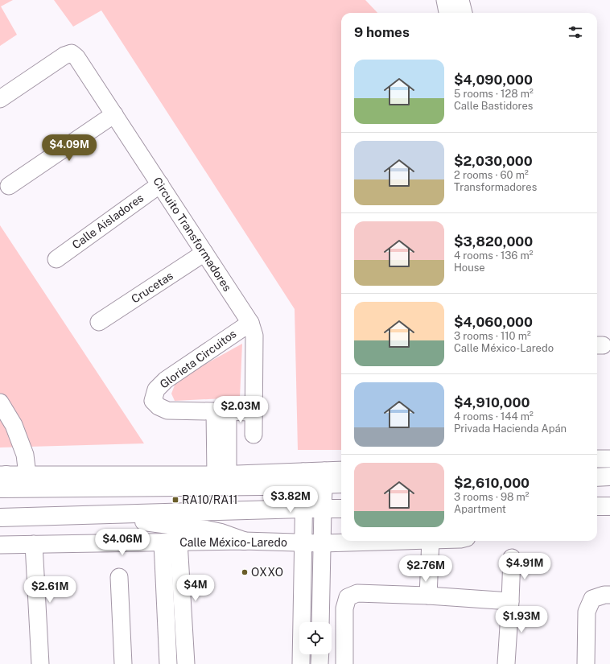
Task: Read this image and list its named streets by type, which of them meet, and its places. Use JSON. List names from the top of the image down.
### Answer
{
  "streets": {
    "street": [
      "Calle Aisladores",
      "Circuito Transformadores",
      "Crucetas",
      "Glorieta Circuitos",
      "Calle México-Laredo"
    ]
  },
  "crossings": [
    ["Calle Aisladores", "Circuito Transformadores"],
    ["Circuito Transformadores", "Crucetas"],
    ["Circuito Transformadores", "Glorieta Circuitos"]
  ],
  "places": {
    "transit": ["RA10/RA11"],
    "other": ["OXXO"]
  },
  "page": {
    "heading": "9 homes",
    "list": [
      {
        "name": "$4,090,000",
        "note": "5 rooms · 128 m² · Calle Bastidores"
      },
      {
        "name": "$2,030,000",
        "note": "2 rooms · 60 m² · Transformadores"
      },
      {
        "name": "$3,820,000",
        "note": "4 rooms · 136 m² · House"
      },
      {
        "name": "$4,060,000",
        "note": "3 rooms · 110 m² · Calle México-Laredo"
      },
      {
        "name": "$4,910,000",
        "note": "4 rooms · 144 m² · Privada Hacienda Apán"
      },
      {
        "name": "$2,610,000",
        "note": "3 rooms · 98 m² · Apartment"
      }
    ],
    "price": [
      "$4.09M",
      "$2.03M",
      "$3.82M",
      "$4.06M",
      "$4.91M",
      "$2.76M",
      "$4M",
      "$2.61M",
      "$1.93M"
    ]
  }
}
